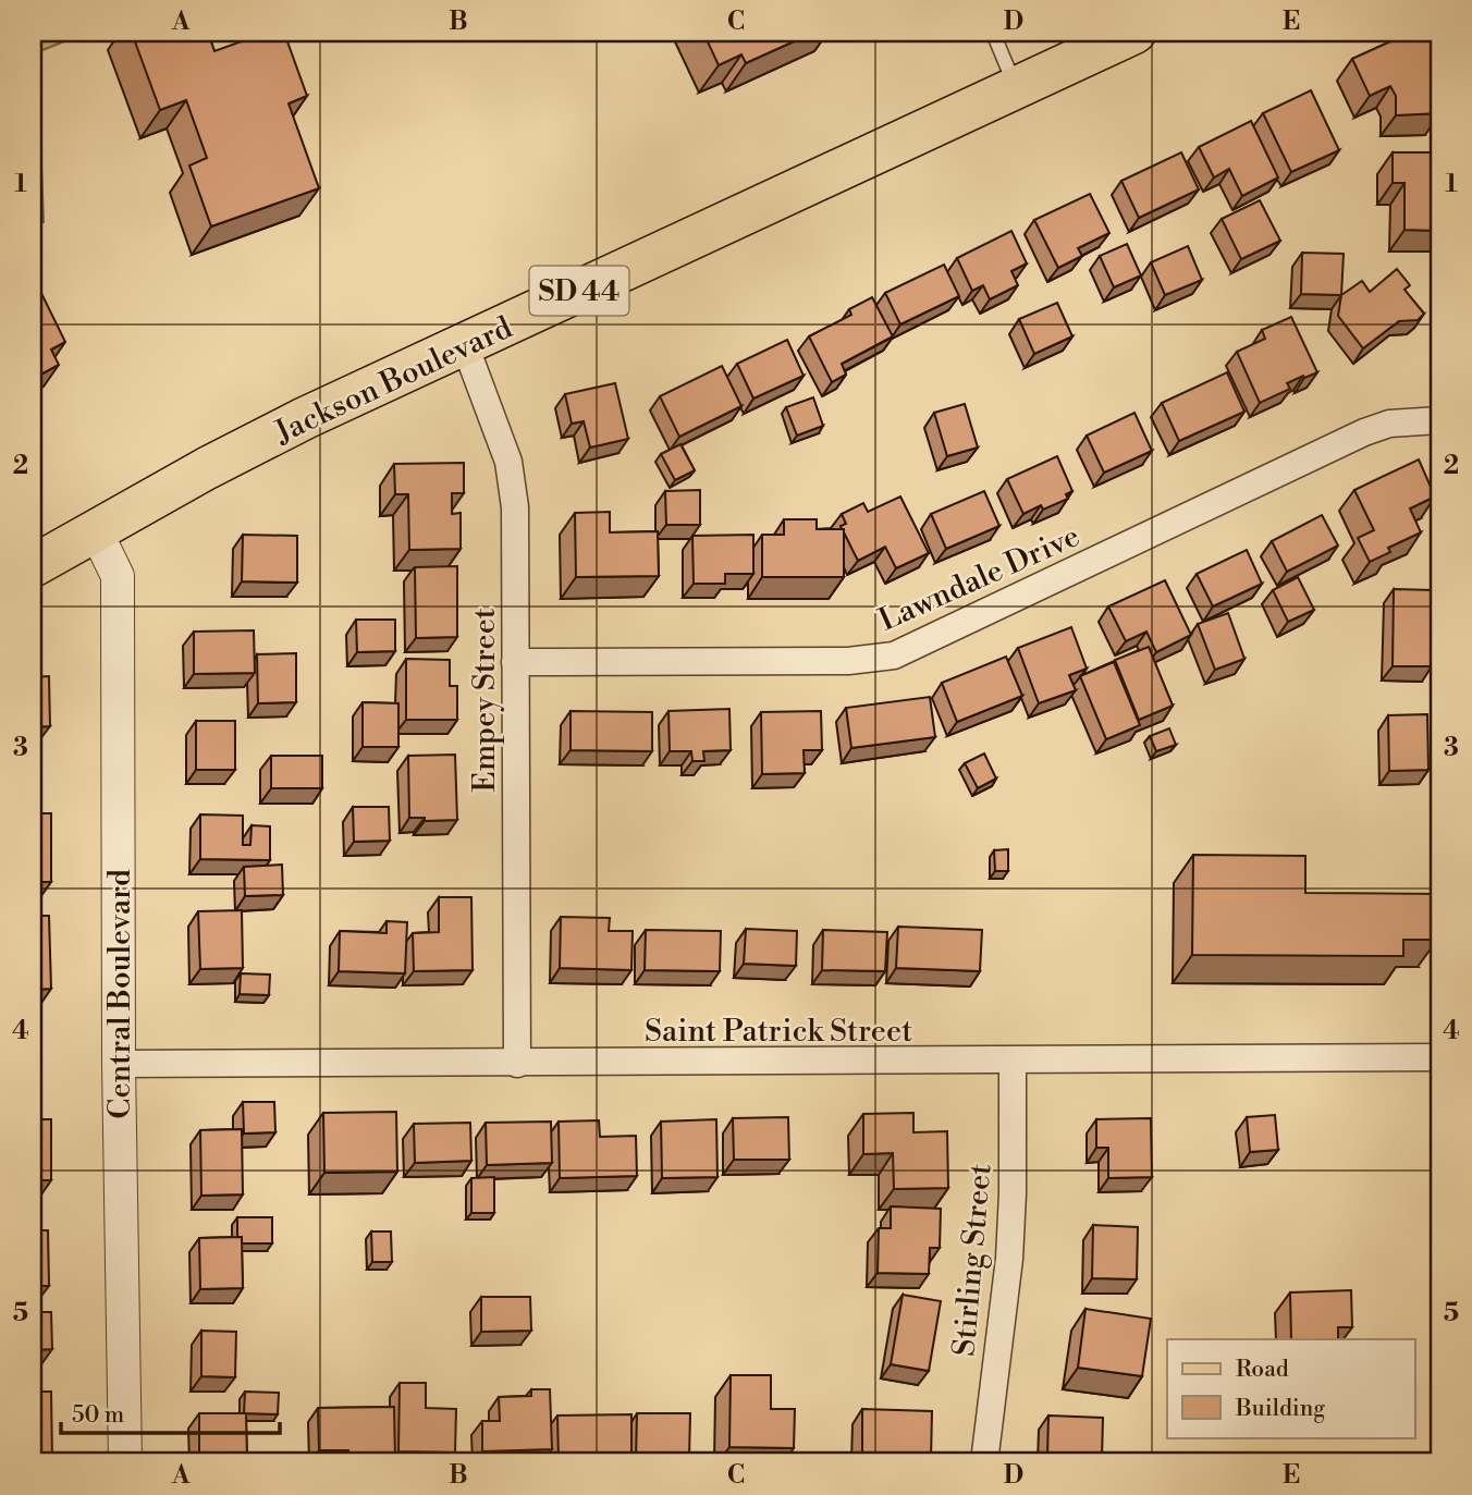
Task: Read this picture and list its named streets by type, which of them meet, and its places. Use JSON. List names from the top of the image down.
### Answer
{
  "streets": {
    "main road": ["SD 44", "Jackson Boulevard"],
    "street": [
      "Lawndale Drive",
      "Empey Street",
      "Central Boulevard",
      "Saint Patrick Street",
      "Stirling Street"
    ]
  },
  "crossings": [
    ["Jackson Boulevard", "Empey Street"],
    ["Jackson Boulevard", "Central Boulevard"],
    ["Lawndale Drive", "Empey Street"],
    ["Empey Street", "Saint Patrick Street"],
    ["Central Boulevard", "Saint Patrick Street"],
    ["Saint Patrick Street", "Stirling Street"]
  ],
  "legend": ["Road", "Building"],
  "scale_bar": "50 m",
  "grid": {
    "columns": [
      "A",
      "B",
      "C",
      "D",
      "E"
    ],
    "rows": [
      "1",
      "2",
      "3",
      "4",
      "5"
    ]
  }
}
